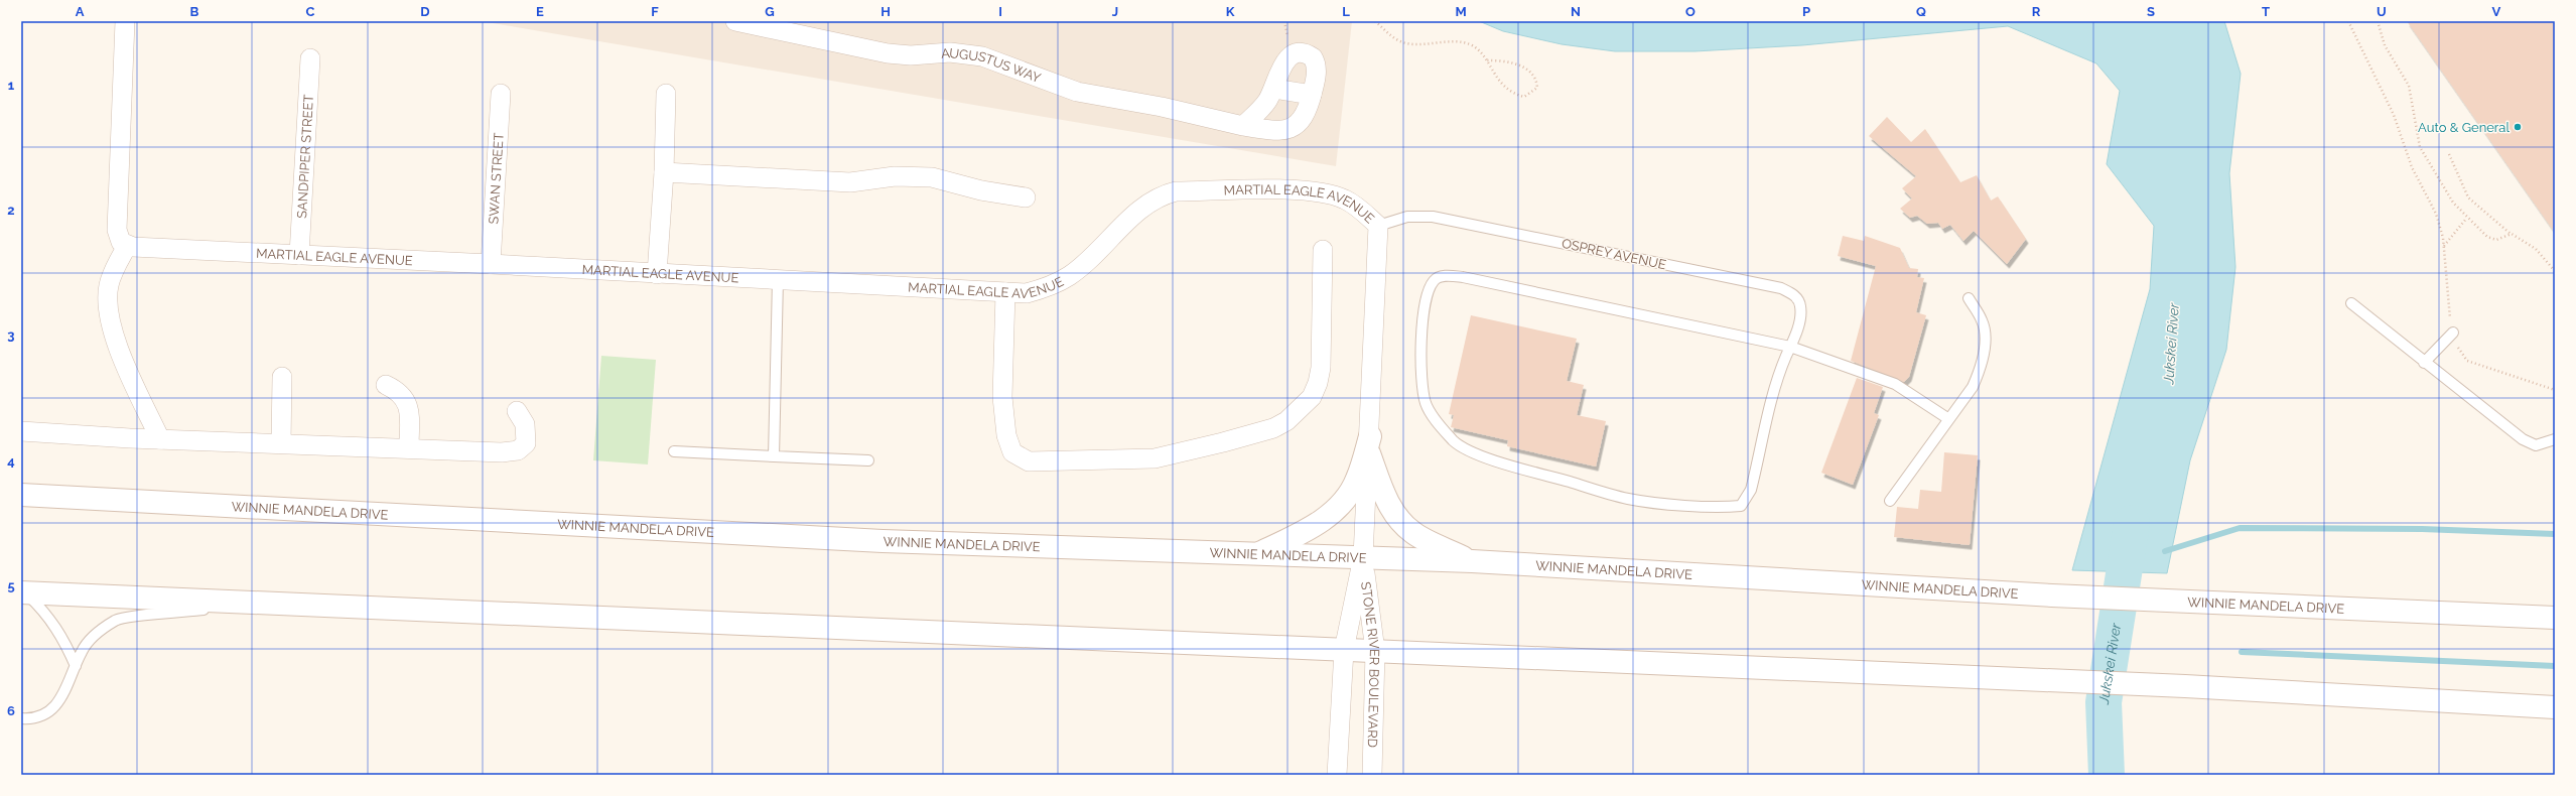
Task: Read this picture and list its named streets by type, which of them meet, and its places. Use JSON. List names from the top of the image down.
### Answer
{
  "streets": {
    "main road": ["WINNIE MANDELA DRIVE"],
    "street": [
      "AUGUSTUS WAY",
      "SANDPIPER STREET",
      "SWAN STREET",
      "MARTIAL EAGLE AVENUE",
      "STONE RIVER BOULEVARD"
    ],
    "lane": ["OSPREY AVENUE"]
  },
  "crossings": [
    ["SANDPIPER STREET", "MARTIAL EAGLE AVENUE"],
    ["SWAN STREET", "MARTIAL EAGLE AVENUE"],
    ["MARTIAL EAGLE AVENUE", "OSPREY AVENUE"],
    ["WINNIE MANDELA DRIVE", "STONE RIVER BOULEVARD"]
  ],
  "water": ["Jukskei River"],
  "places": ["Auto & General"],
  "grid": {
    "columns": [
      "A",
      "B",
      "C",
      "D",
      "E",
      "F",
      "G",
      "H",
      "I",
      "J",
      "K",
      "L",
      "M",
      "N",
      "O",
      "P",
      "Q",
      "R",
      "S",
      "T",
      "U",
      "V"
    ],
    "rows": [
      "1",
      "2",
      "3",
      "4",
      "5",
      "6"
    ]
  }
}
